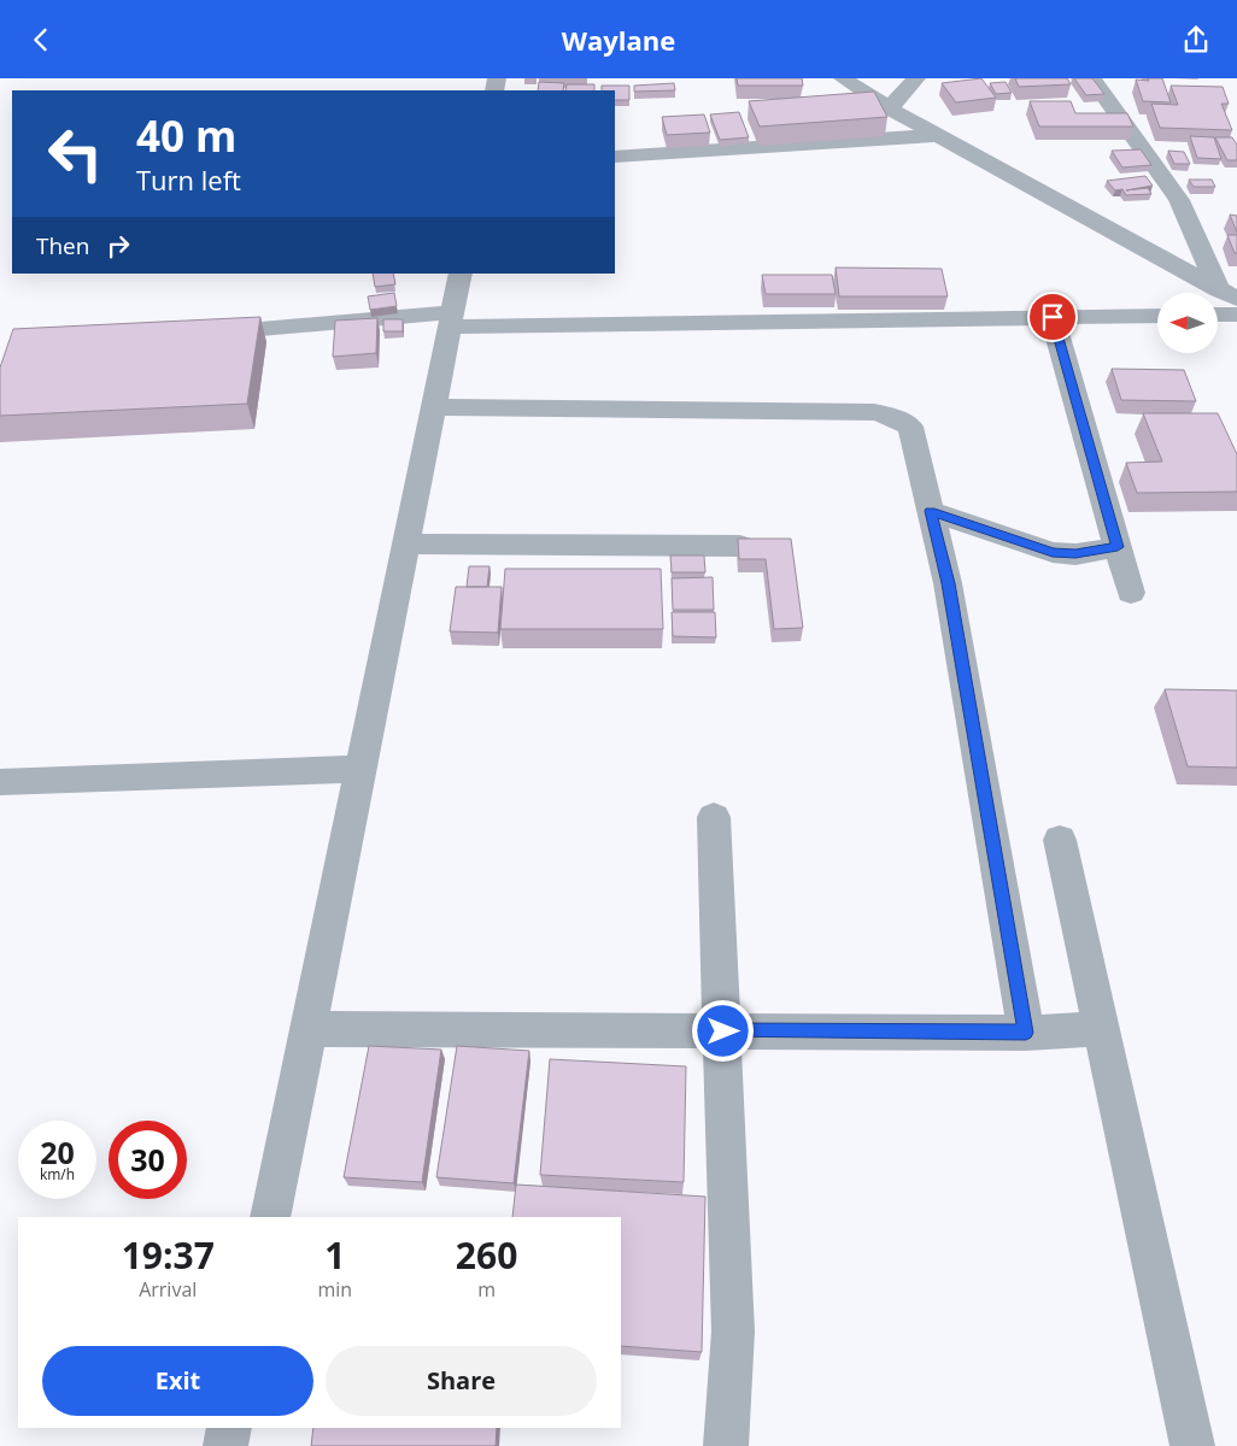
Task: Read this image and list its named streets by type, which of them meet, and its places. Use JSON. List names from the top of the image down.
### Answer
{
  "north": "left",
  "page": {
    "header": "Waylane",
    "turn": ["40 m", "Turn left"],
    "then": "Then",
    "speed": "20 km/h",
    "limit": "30",
    "eta": [
      "19:37",
      "Arrival",
      "1",
      "min",
      "260",
      "m"
    ],
    "buttons": ["Exit", "Share"]
  }
}
